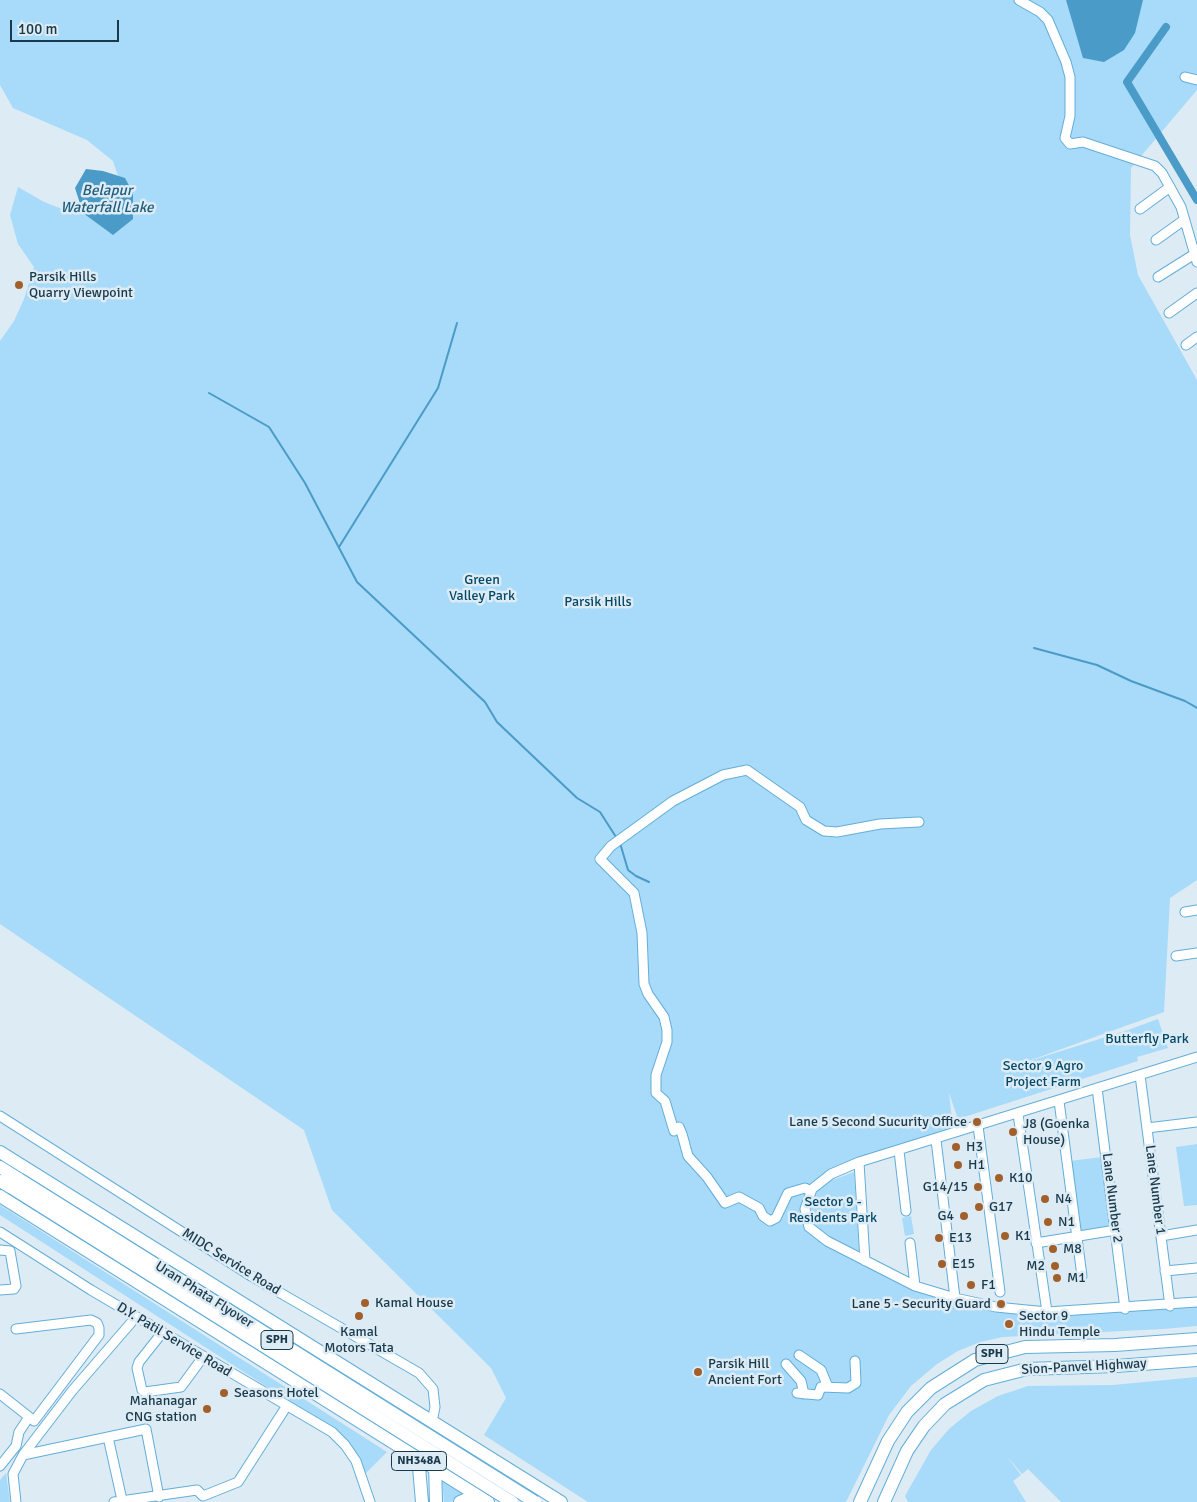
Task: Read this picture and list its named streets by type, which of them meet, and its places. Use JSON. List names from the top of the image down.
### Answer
{
  "streets": {
    "highway": [
      "Uran Phata Flyover",
      "SPH",
      "Sion-Panvel Highway",
      "NH348A"
    ],
    "street": [
      "Lane Number 1",
      "Lane Number 2",
      "MIDC Service Road",
      "D.Y. Patil Service Road"
    ]
  },
  "crossings": [
    ["MIDC Service Road", "NH348A"]
  ],
  "water": ["Belapur Waterfall Lake"],
  "parks": [
    "Green Valley Park",
    "Parsik Hills",
    "Butterfly Park",
    "Sector 9 Agro Project Farm",
    "Sector 9 - Residents Park"
  ],
  "places": [
    "Parsik Hills Quarry Viewpoint",
    "Lane 5 Second Sucurity Office",
    "J8 (Goenka House)",
    "H3",
    "H1",
    "K10",
    "G14/15",
    "N4",
    "G17",
    "G4",
    "N1",
    "K1",
    "E13",
    "M8",
    "E15",
    "M2",
    "M1",
    "F1",
    "Kamal House",
    "Lane 5 - Security Guard",
    "Kamal Motors Tata",
    "Sector 9 Hindu Temple",
    "Parsik Hill Ancient Fort",
    "Seasons Hotel",
    "Mahanagar CNG station"
  ],
  "scale_bar": "100 m"
}
